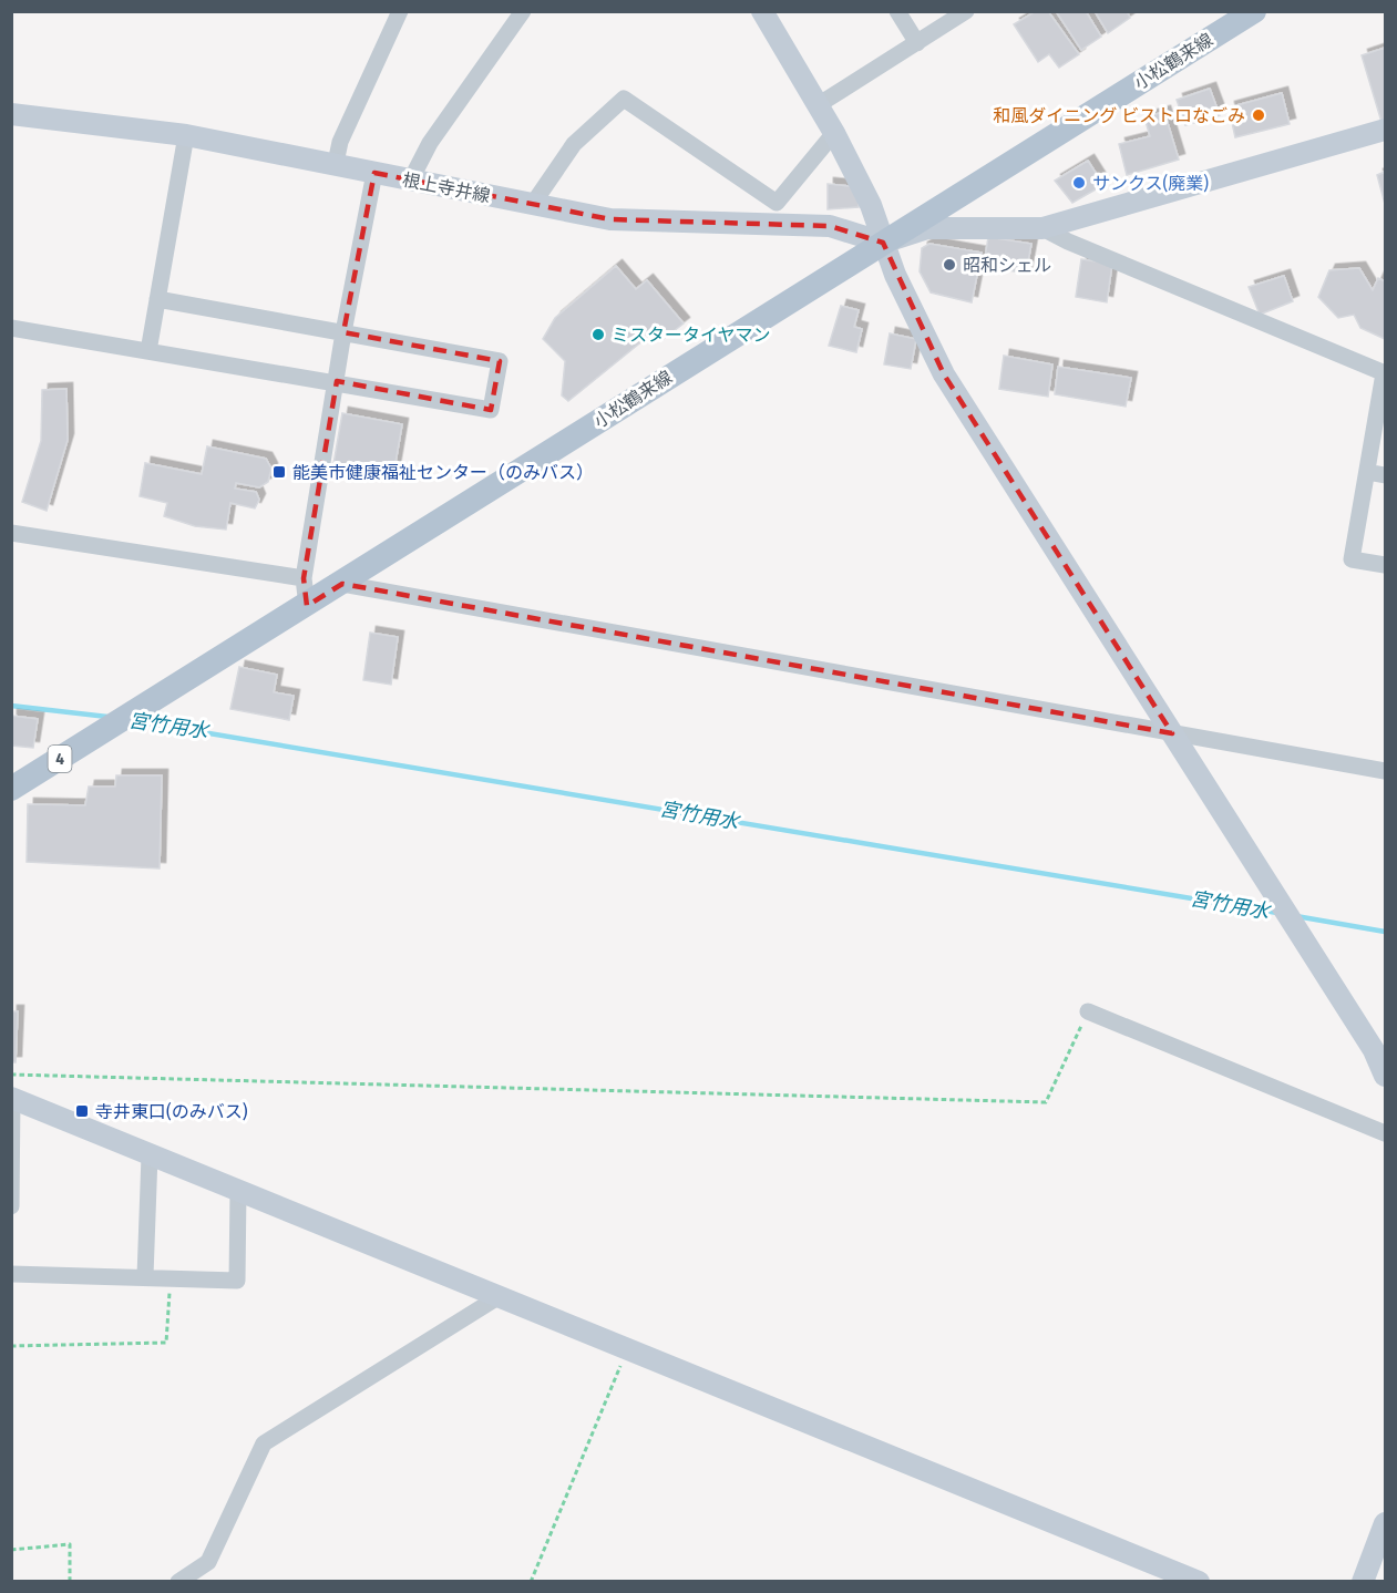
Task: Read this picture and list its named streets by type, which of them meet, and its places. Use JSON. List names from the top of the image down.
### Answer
{
  "streets": {
    "main road": ["小松鶴来線", "根上寺井線", "4"]
  },
  "crossings": [
    ["小松鶴来線", "根上寺井線"]
  ],
  "water": ["宮竹用水"],
  "places": {
    "other": [
      "和風ダイニング ビストロなごみ",
      "サンクス(廃業)",
      "昭和シェル",
      "ミスタータイヤマン"
    ],
    "transit": ["能美市健康福祉センター（のみバス）", "寺井東口(のみバス)"]
  }
}
